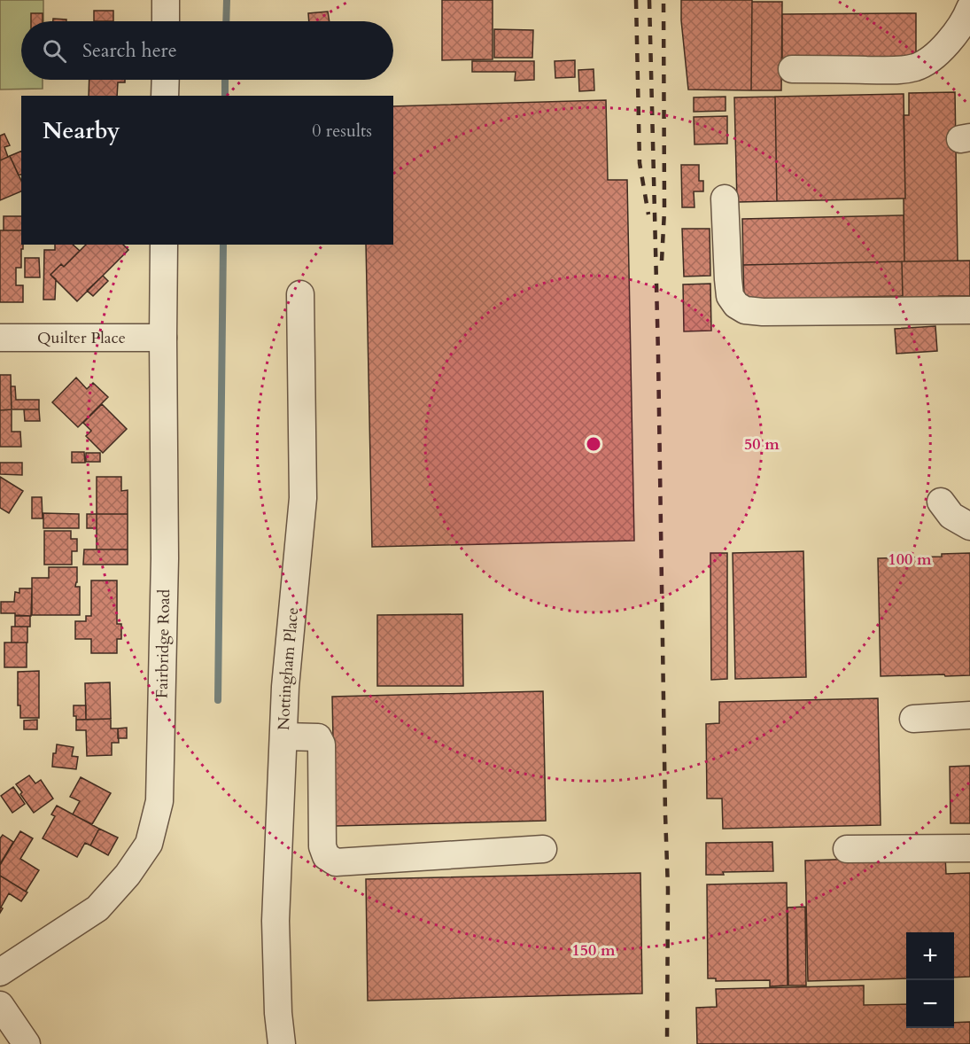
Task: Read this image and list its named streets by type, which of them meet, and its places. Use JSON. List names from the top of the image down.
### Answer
{
  "streets": {
    "street": ["Quilter Place", "Fairbridge Road", "Nottingham Place"]
  },
  "crossings": [
    ["Quilter Place", "Fairbridge Road"]
  ],
  "page": {
    "search": "Search here",
    "heading": ["Nearby", "0 results"],
    "map_buttons": ["+", "−"]
  },
  "rings": ["50 m", "100 m", "150 m"]
}
